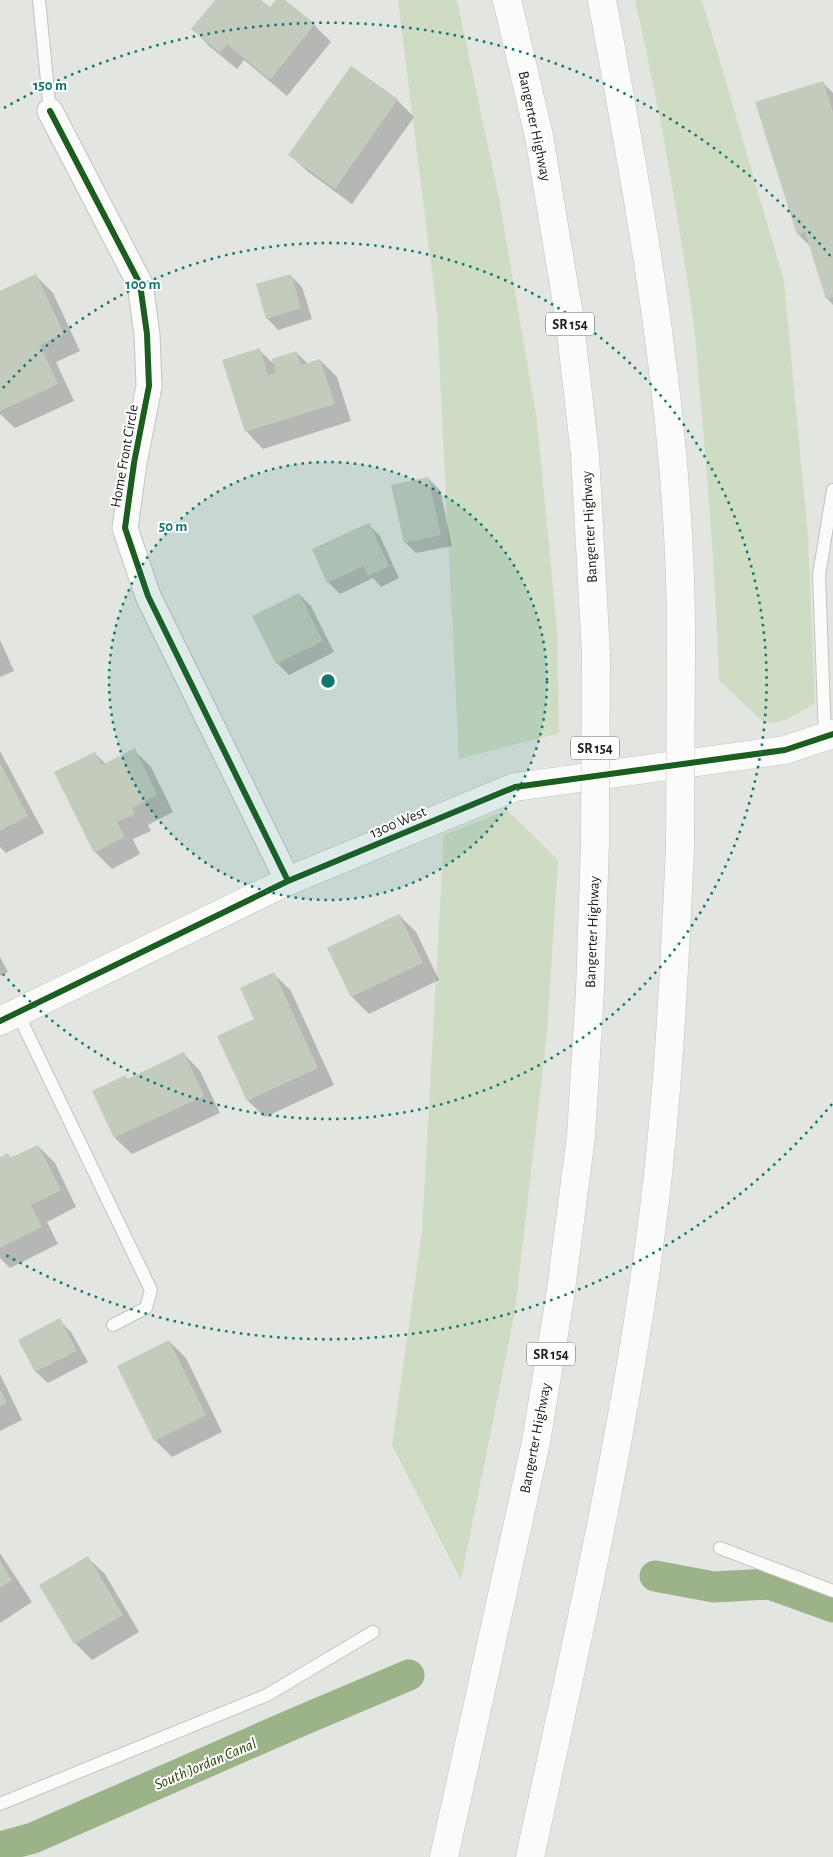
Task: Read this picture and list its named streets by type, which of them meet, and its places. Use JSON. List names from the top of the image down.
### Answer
{
  "streets": {
    "main road": ["Bangerter Highway", "SR 154", "1300 West"],
    "street": ["Home Front Circle"]
  },
  "crossings": [
    ["Home Front Circle", "1300 West"]
  ],
  "water": ["South Jordan Canal"],
  "rings": ["150 m", "100 m", "50 m"]
}
